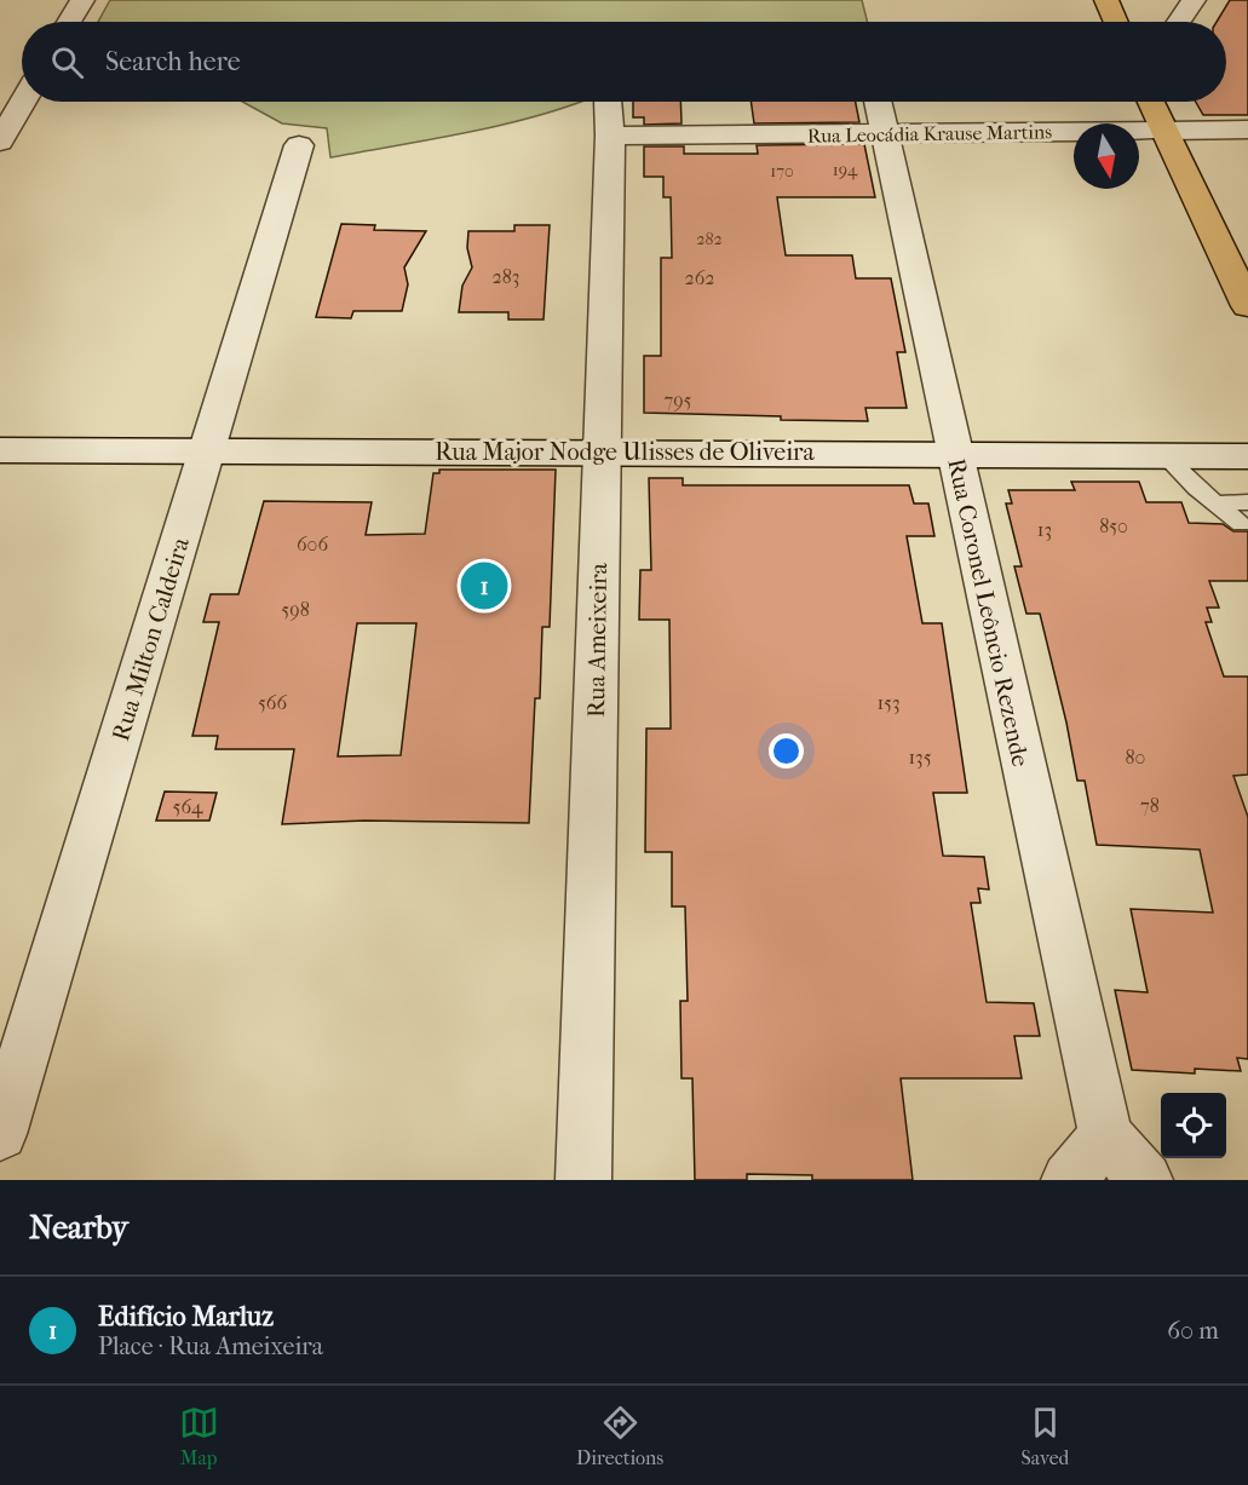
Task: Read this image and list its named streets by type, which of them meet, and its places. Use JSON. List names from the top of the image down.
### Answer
{
  "streets": {
    "street": [
      "Rua Leocádia Krause Martins",
      "Rua Major Nodge Ulisses de Oliveira",
      "Rua Coronel Leôncio Rezende",
      "Rua Milton Caldeira",
      "Rua Ameixeira"
    ]
  },
  "crossings": [
    ["Rua Leocádia Krause Martins", "Rua Coronel Leôncio Rezende"],
    ["Rua Leocádia Krause Martins", "Rua Ameixeira"],
    ["Rua Major Nodge Ulisses de Oliveira", "Rua Coronel Leôncio Rezende"],
    ["Rua Major Nodge Ulisses de Oliveira", "Rua Milton Caldeira"],
    ["Rua Major Nodge Ulisses de Oliveira", "Rua Ameixeira"]
  ],
  "house_numbers": [
    "194",
    "170",
    "282",
    "283",
    "262",
    "795",
    "850",
    "13",
    "606",
    "598",
    "566",
    "153",
    "135",
    "80",
    "78",
    "564"
  ],
  "north": "bottom",
  "page": {
    "search": "Search here",
    "pins": "1",
    "heading": "Nearby",
    "list": [
      {
        "mark": "1",
        "name": "Edifício Marluz",
        "note": "Place · Rua Ameixeira",
        "value": "60 m"
      }
    ],
    "nav": ["Map", "Directions", "Saved"]
  }
}
